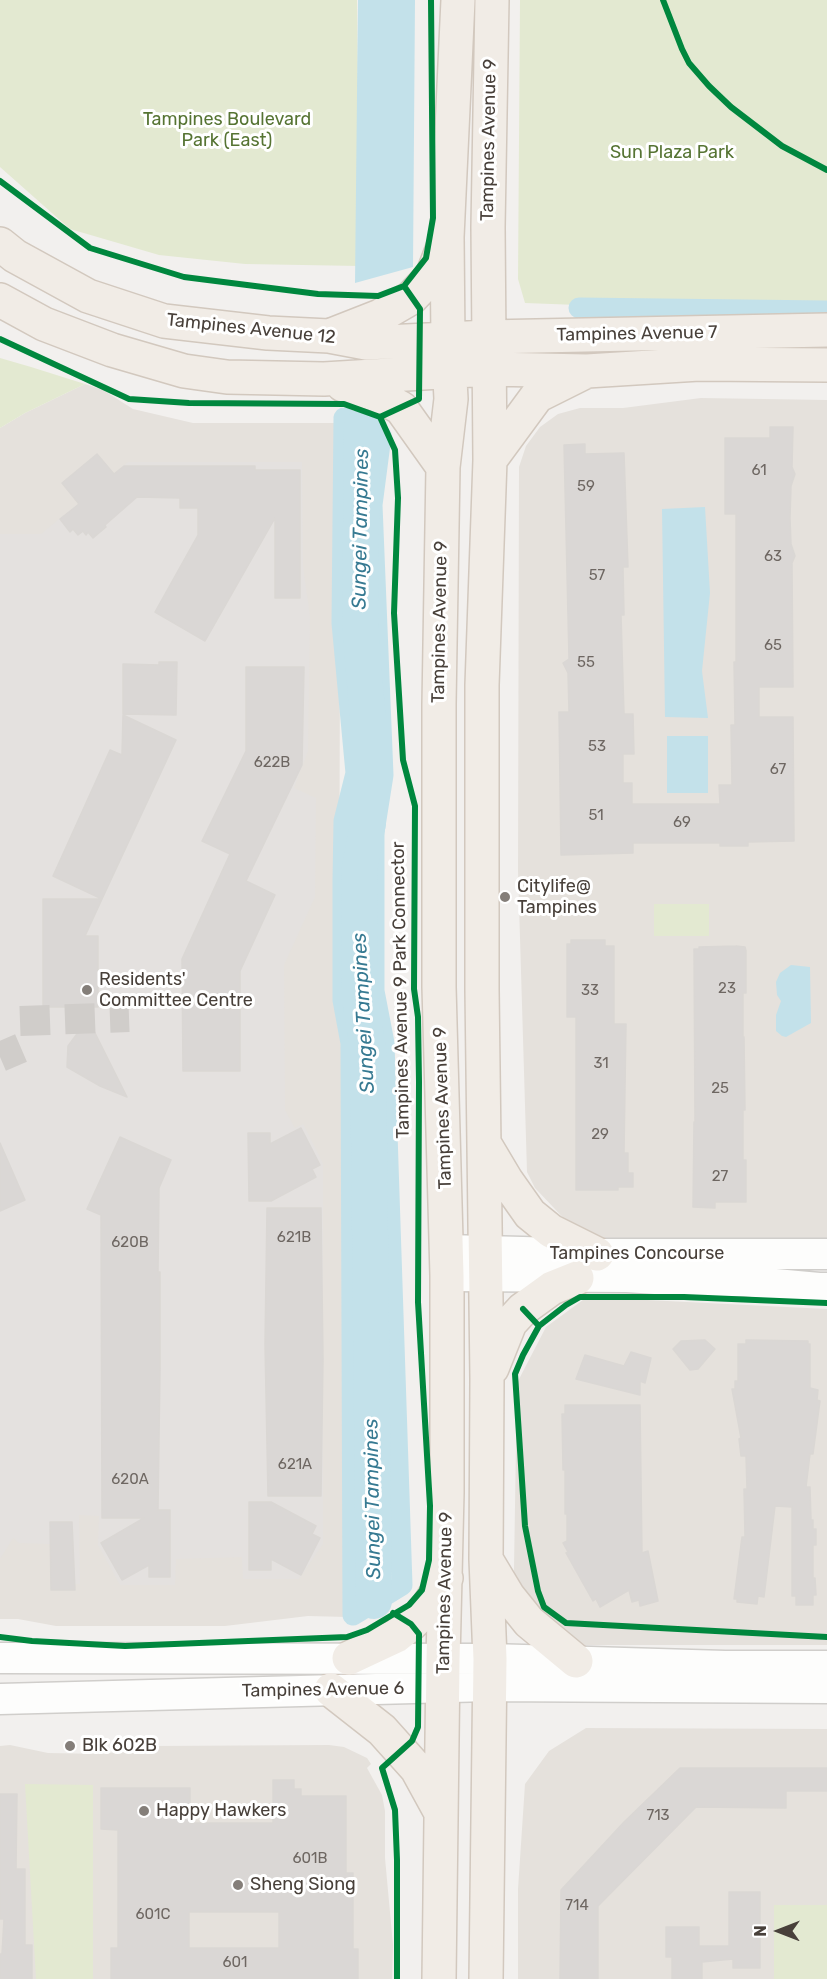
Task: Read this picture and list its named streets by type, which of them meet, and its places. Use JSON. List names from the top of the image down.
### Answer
{
  "streets": {
    "main road": ["Tampines Avenue 9", "Tampines Avenue 12", "Tampines Avenue 7"],
    "street": ["Tampines Concourse", "Tampines Avenue 6"],
    "cycle path": ["Tampines Avenue 9 Park Connector"]
  },
  "crossings": [
    ["Tampines Avenue 9", "Tampines Avenue 12"],
    ["Tampines Avenue 9", "Tampines Avenue 7"],
    ["Tampines Avenue 9", "Tampines Concourse"],
    ["Tampines Avenue 9", "Tampines Avenue 6"],
    ["Tampines Avenue 12", "Tampines Avenue 7"]
  ],
  "water": ["Sungei Tampines"],
  "parks": ["Tampines Boulevard Park (East)", "Sun Plaza Park"],
  "places": [
    "Citylife@ Tampines",
    "Residents' Committee Centre",
    "Blk 602B",
    "Happy Hawkers",
    "Sheng Siong"
  ],
  "house_numbers": [
    "61",
    "59",
    "63",
    "57",
    "65",
    "55",
    "53",
    "622B",
    "67",
    "51",
    "69",
    "23",
    "33",
    "31",
    "25",
    "29",
    "27",
    "621B",
    "620B",
    "621A",
    "620A",
    "713",
    "601B",
    "714",
    "601C",
    "601"
  ],
  "north": "left"
}
